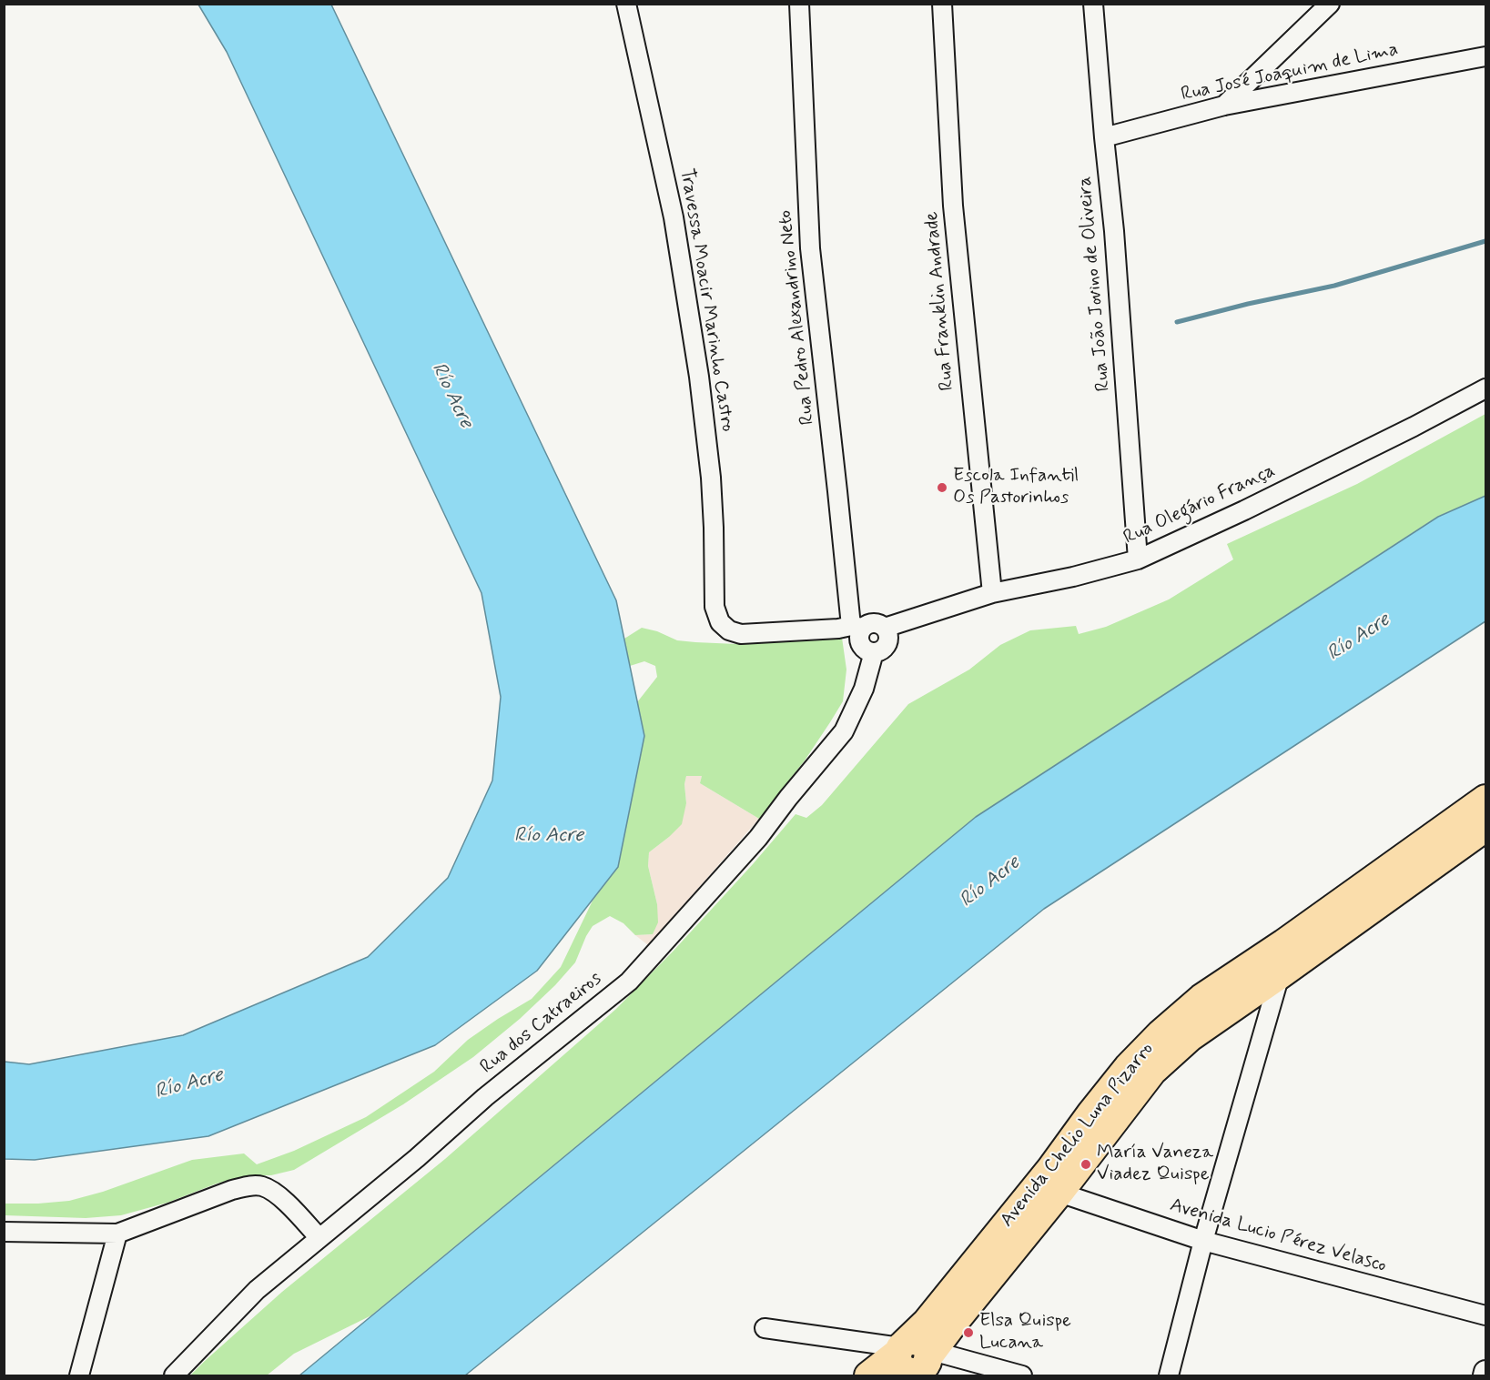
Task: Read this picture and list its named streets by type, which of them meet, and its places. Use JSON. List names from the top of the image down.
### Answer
{
  "streets": {
    "main road": ["Avenida Chelio Luna Pizarro"],
    "street": [
      "Rua José Joaquim de Lima",
      "Rua João Jovino de Oliveira",
      "Travessa Moacir Marinho Castro",
      "Rua Franklin Andrade",
      "Rua Pedro Alexandrino Neto",
      "Rua Olegário França",
      "Rua dos Catraeiros",
      "Avenida Lucio Pérez Velasco"
    ]
  },
  "crossings": [
    ["Rua José Joaquim de Lima", "Rua João Jovino de Oliveira"],
    ["Rua João Jovino de Oliveira", "Rua Olegário França"],
    ["Travessa Moacir Marinho Castro", "Rua Pedro Alexandrino Neto"],
    ["Travessa Moacir Marinho Castro", "Rua Olegário França"],
    ["Travessa Moacir Marinho Castro", "Rua dos Catraeiros"],
    ["Rua Franklin Andrade", "Rua Olegário França"],
    ["Rua Pedro Alexandrino Neto", "Rua Olegário França"],
    ["Rua Pedro Alexandrino Neto", "Rua dos Catraeiros"],
    ["Rua Olegário França", "Rua dos Catraeiros"],
    ["Avenida Chelio Luna Pizarro", "Avenida Lucio Pérez Velasco"]
  ],
  "water": ["Río Acre"],
  "places": ["Escola Infantil Os Pastorinhos", "María Vaneza Viadez Quispe", "Elsa Quispe Lucana"]
}
